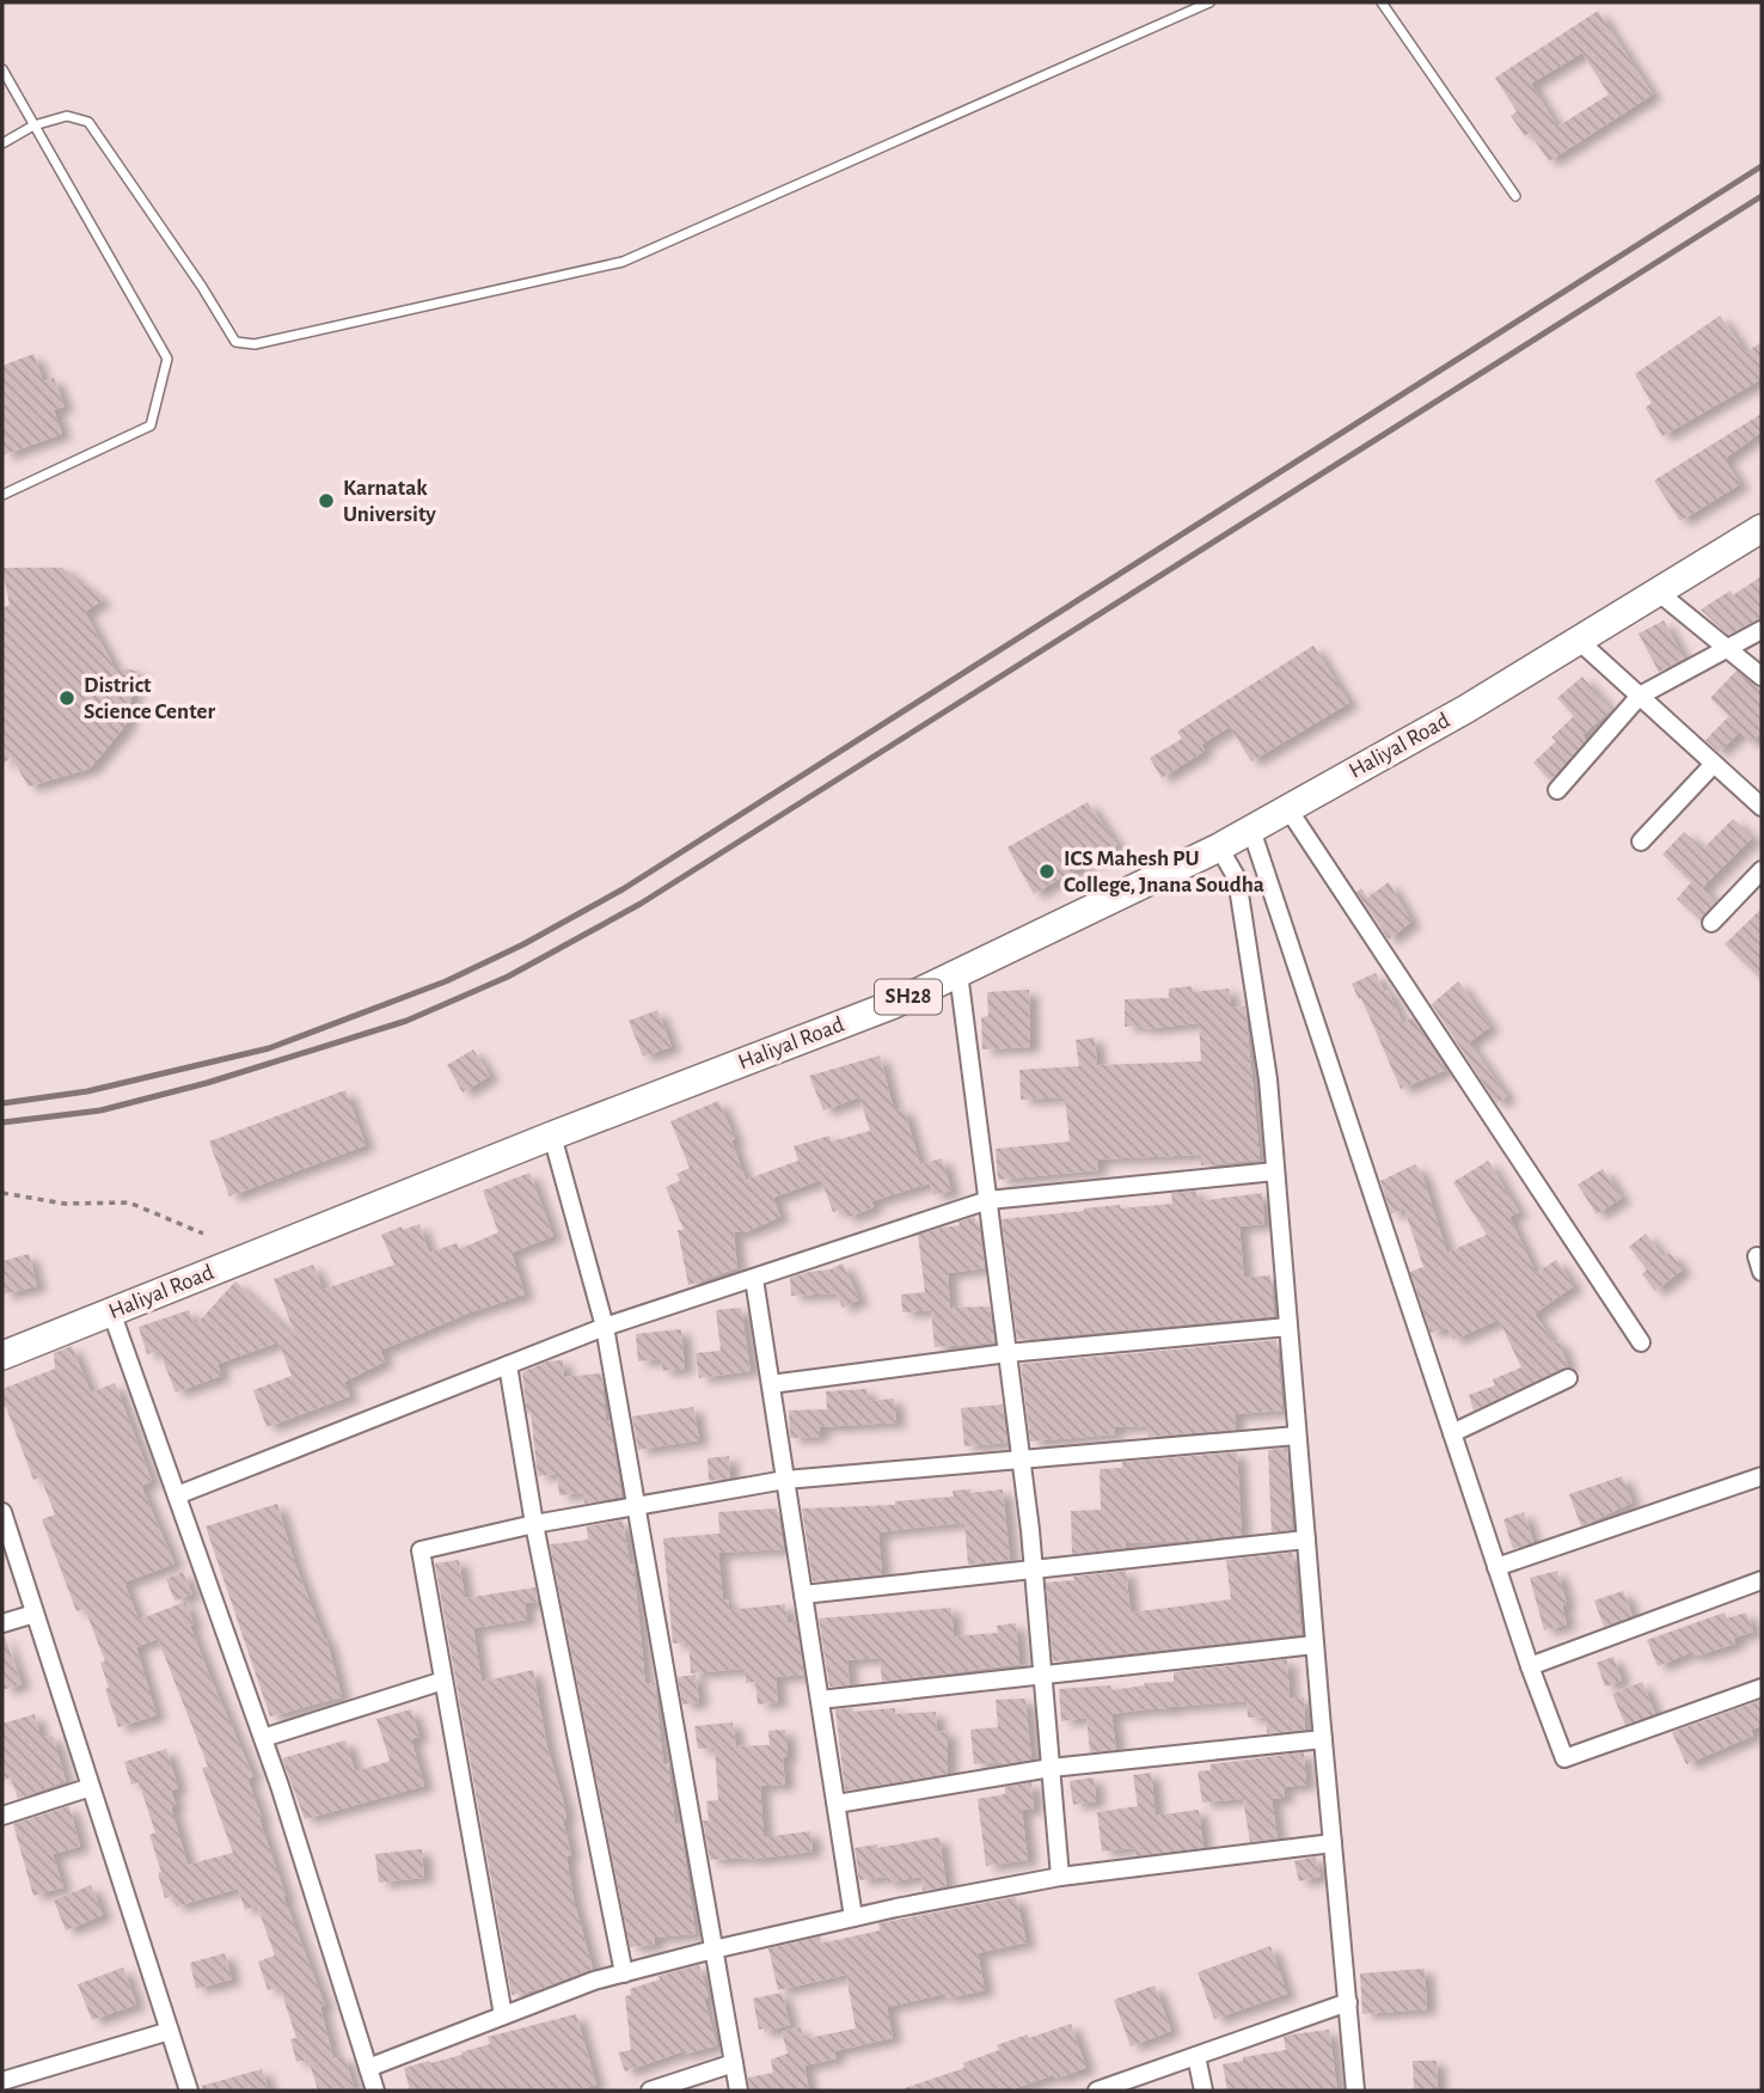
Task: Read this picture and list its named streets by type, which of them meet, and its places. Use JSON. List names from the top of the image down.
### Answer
{
  "streets": {
    "main road": ["Haliyal Road", "SH28"]
  },
  "places": ["Karnatak University", "District Science Center", "ICS Mahesh PU College, Jnana Soudha"]
}
